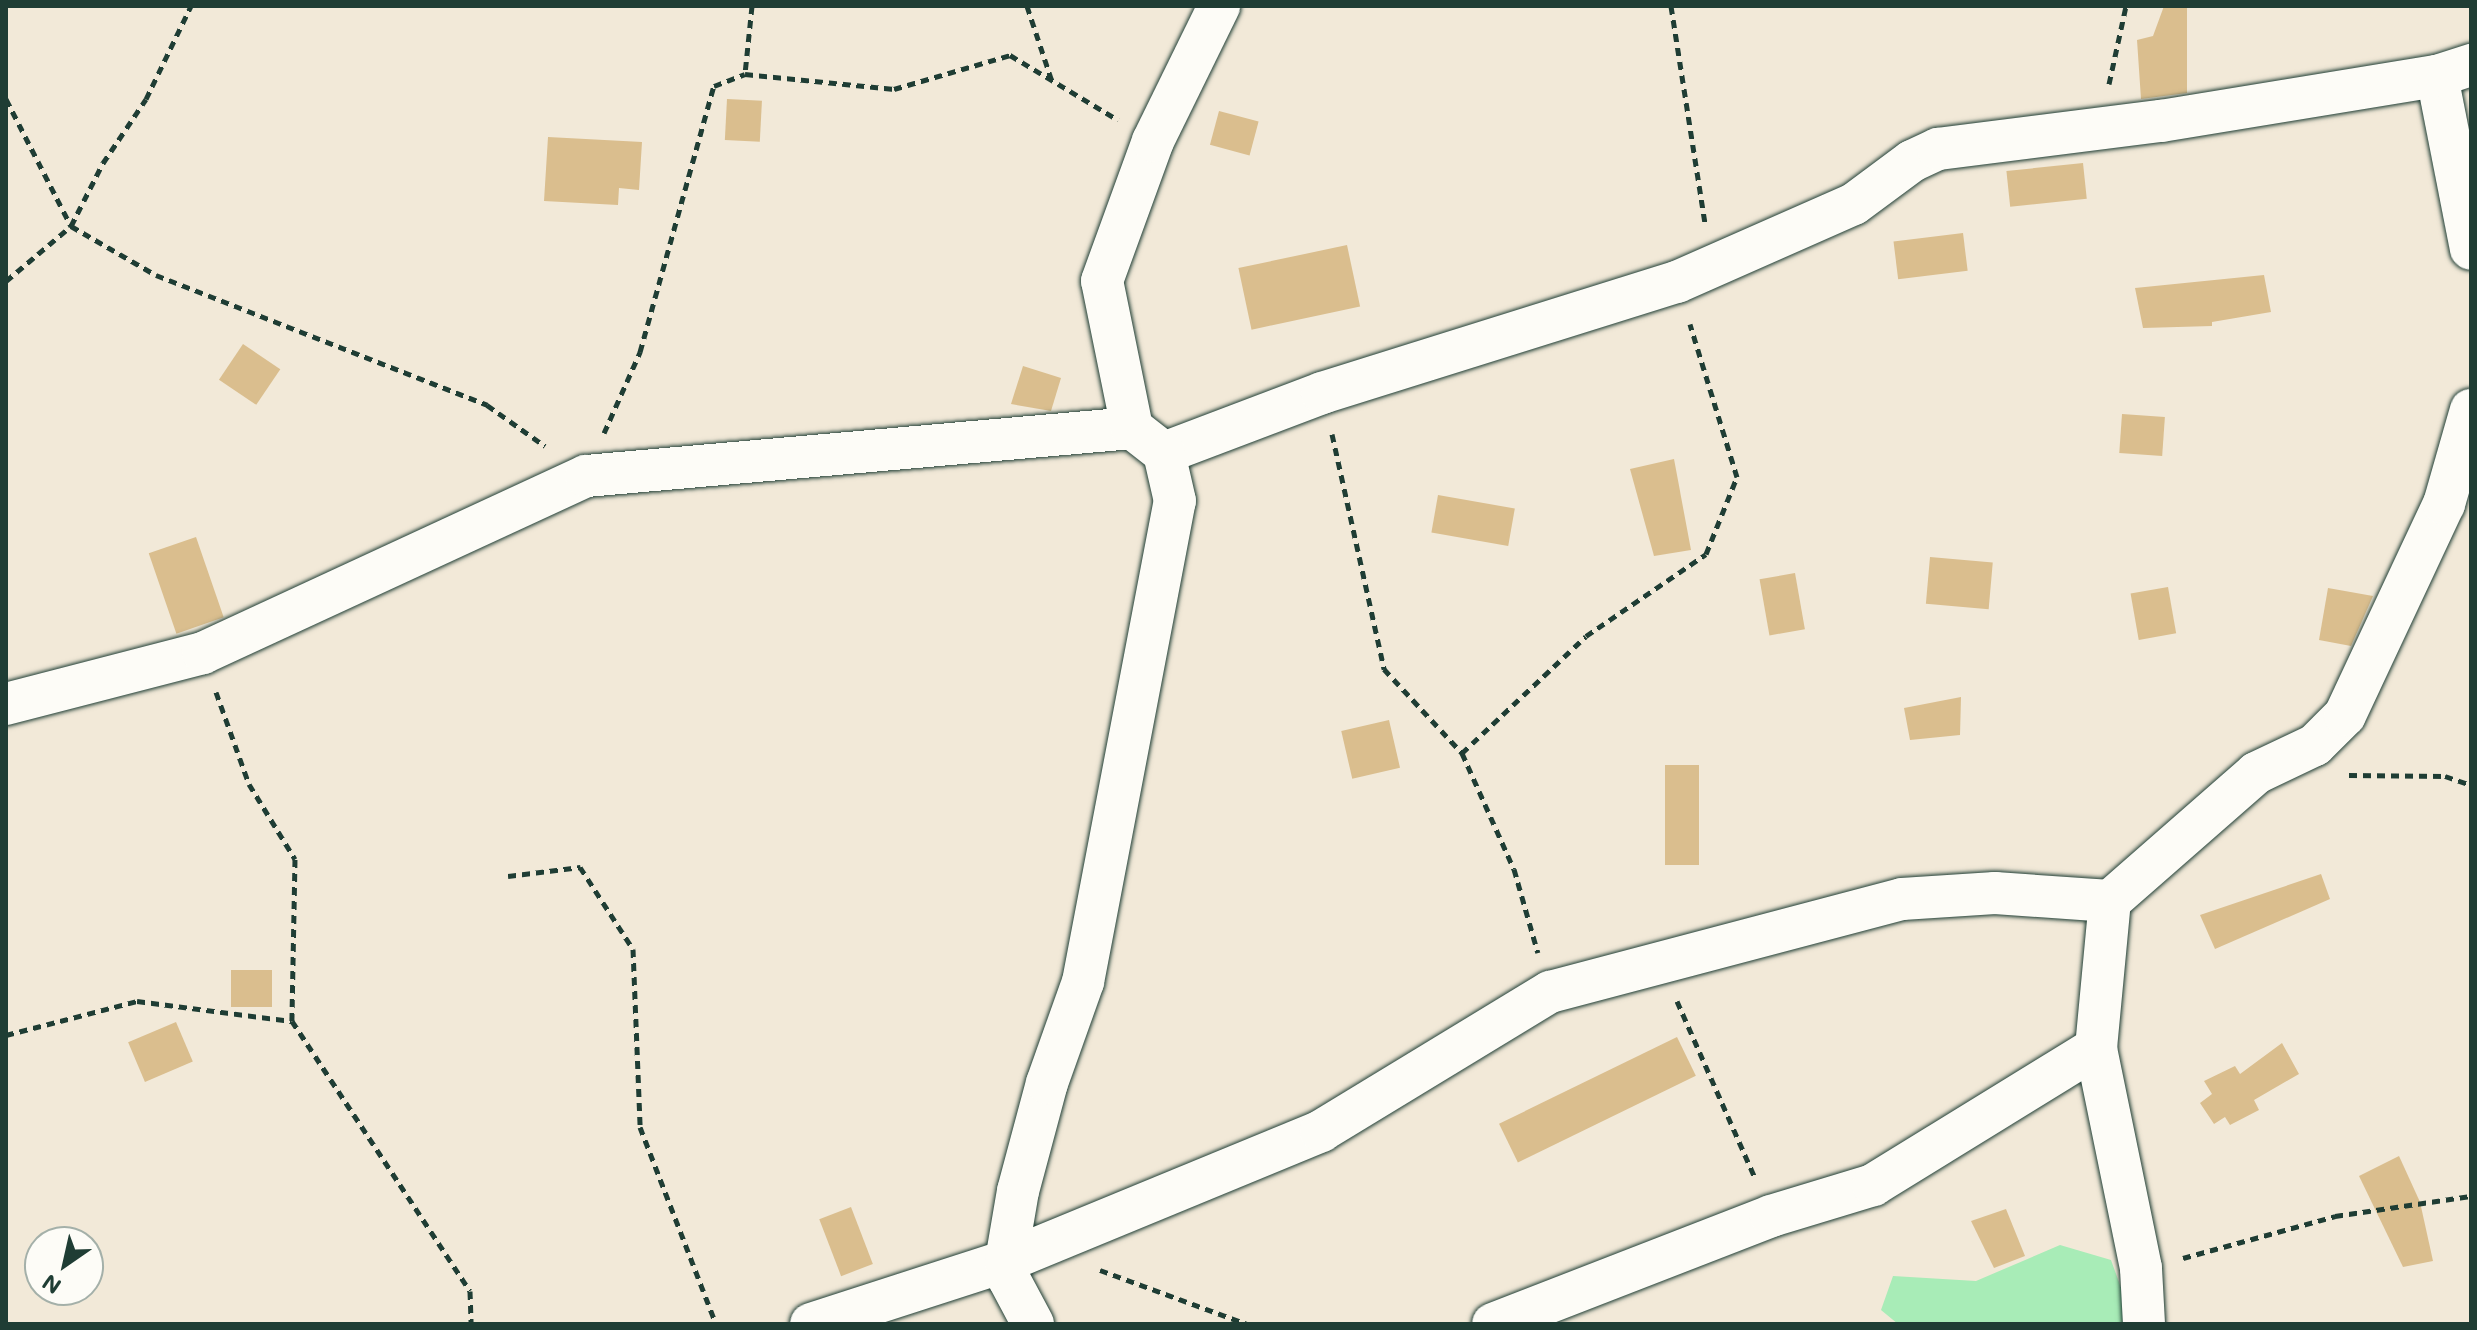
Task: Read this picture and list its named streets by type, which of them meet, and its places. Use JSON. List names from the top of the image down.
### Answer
{
  "north": "bottom left"
}
